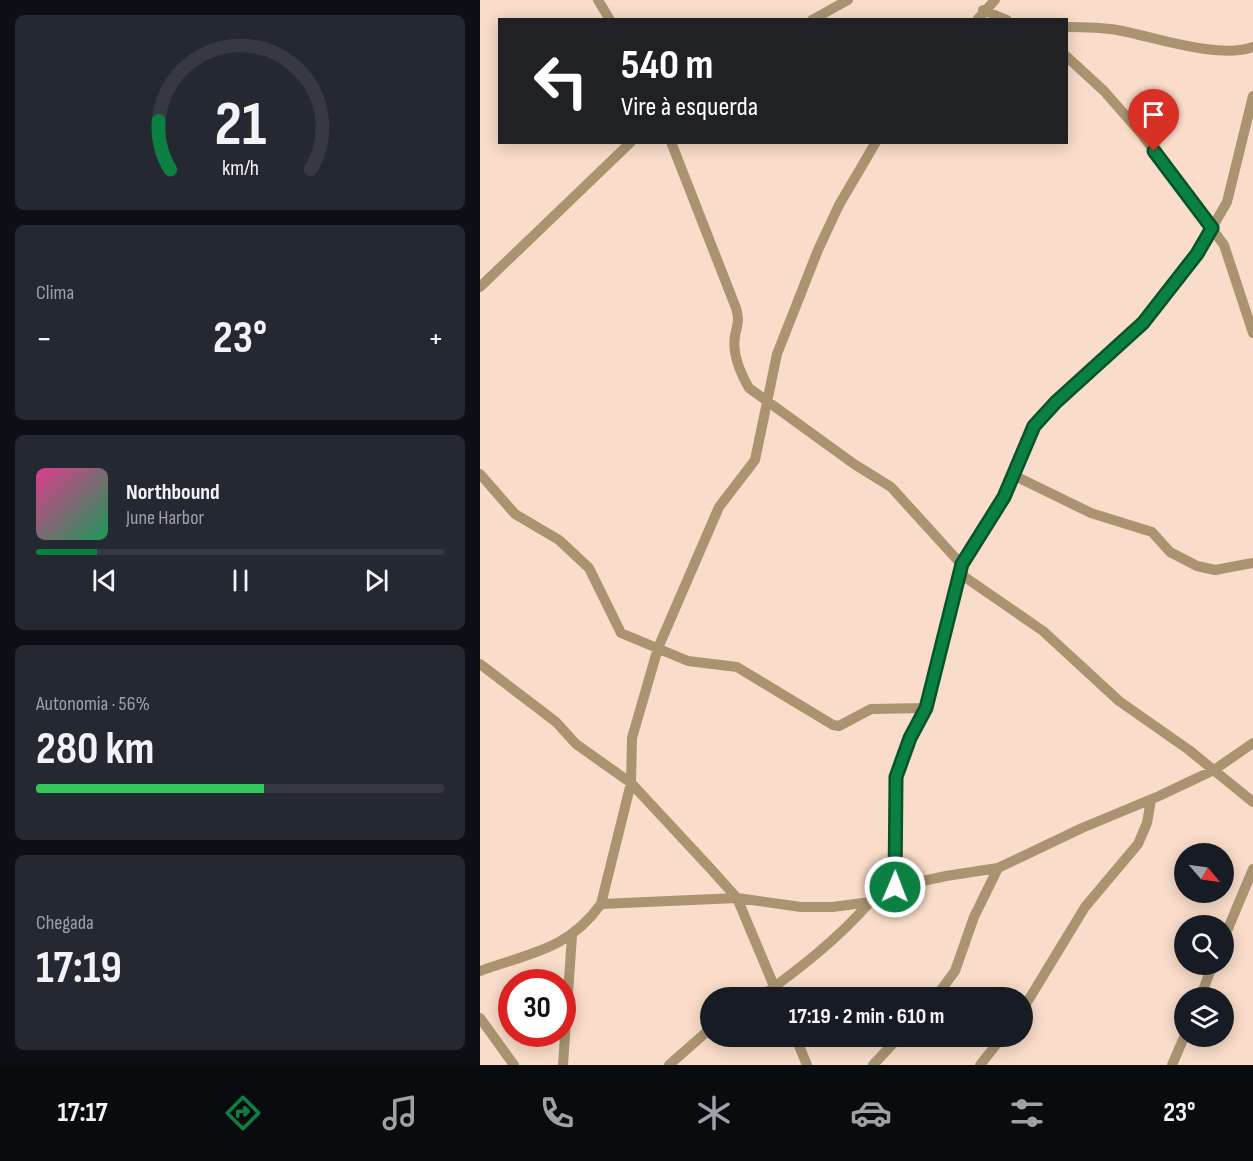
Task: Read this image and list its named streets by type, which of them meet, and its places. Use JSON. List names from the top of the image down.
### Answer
{
  "north": "bottom right",
  "page": {
    "turn": ["540 m", "Vire à esquerda"],
    "tile": [
      "Clima",
      ["Autonomia · 56%", "280 km"],
      ["Chegada", "17:19"]
    ],
    "heat": ["−", "23°", "+"],
    "song": ["Northbound", "June Harbor"],
    "limit": "30",
    "trip": "17:19 · 2 min · 610 m",
    "tabs": ["17:17", "23°"],
    "gauge": ["21", "km/h"]
  }
}
